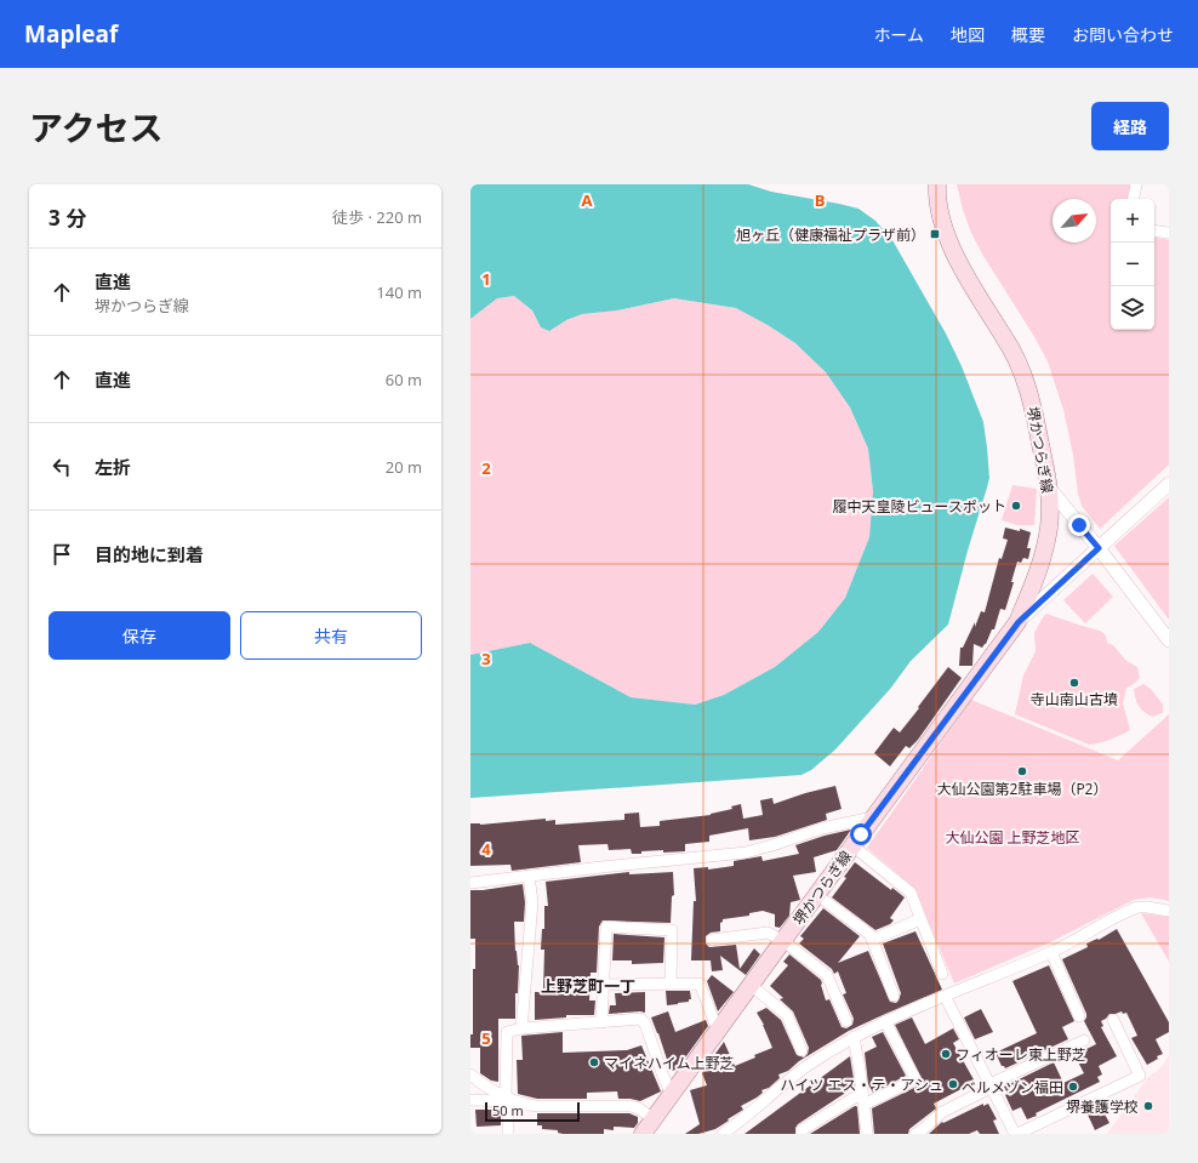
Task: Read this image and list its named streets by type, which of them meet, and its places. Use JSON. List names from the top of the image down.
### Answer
{
  "streets": {
    "main road": ["堺かつらぎ線"]
  },
  "districts": ["上野芝町一丁"],
  "parks": ["大仙公園 上野芝地区"],
  "places": {
    "transit": ["旭ヶ丘（健康福祉プラザ前）"],
    "other": [
      "履中天皇陵ビュースポット",
      "寺山南山古墳",
      "大仙公園第2駐車場（P2）",
      "フィオーレ東上野芝",
      "マイネハイム上野芝",
      "ハイツ エス・テ・アシュ",
      "ベルメゾン福田",
      "堺養護学校"
    ]
  },
  "scale_bar": "50 m",
  "north": "top right",
  "page": {
    "header": "Mapleaf",
    "nav": [
      "ホーム",
      "地図",
      "概要",
      "お問い合わせ"
    ],
    "title": "アクセス",
    "buttons": [
      "経路",
      ["保存", "共有"]
    ],
    "heading": ["3 分", "徒歩 · 220 m"],
    "map_buttons": ["+", "−"],
    "list": [
      ["直進", "堺かつらぎ線", "140 m"],
      ["直進", "60 m"],
      ["左折", "20 m"],
      "目的地に到着"
    ],
    "scale": "50 m"
  },
  "grid": {
    "columns": ["A", "B"],
    "rows": [
      "1",
      "2",
      "3",
      "4",
      "5"
    ]
  }
}
